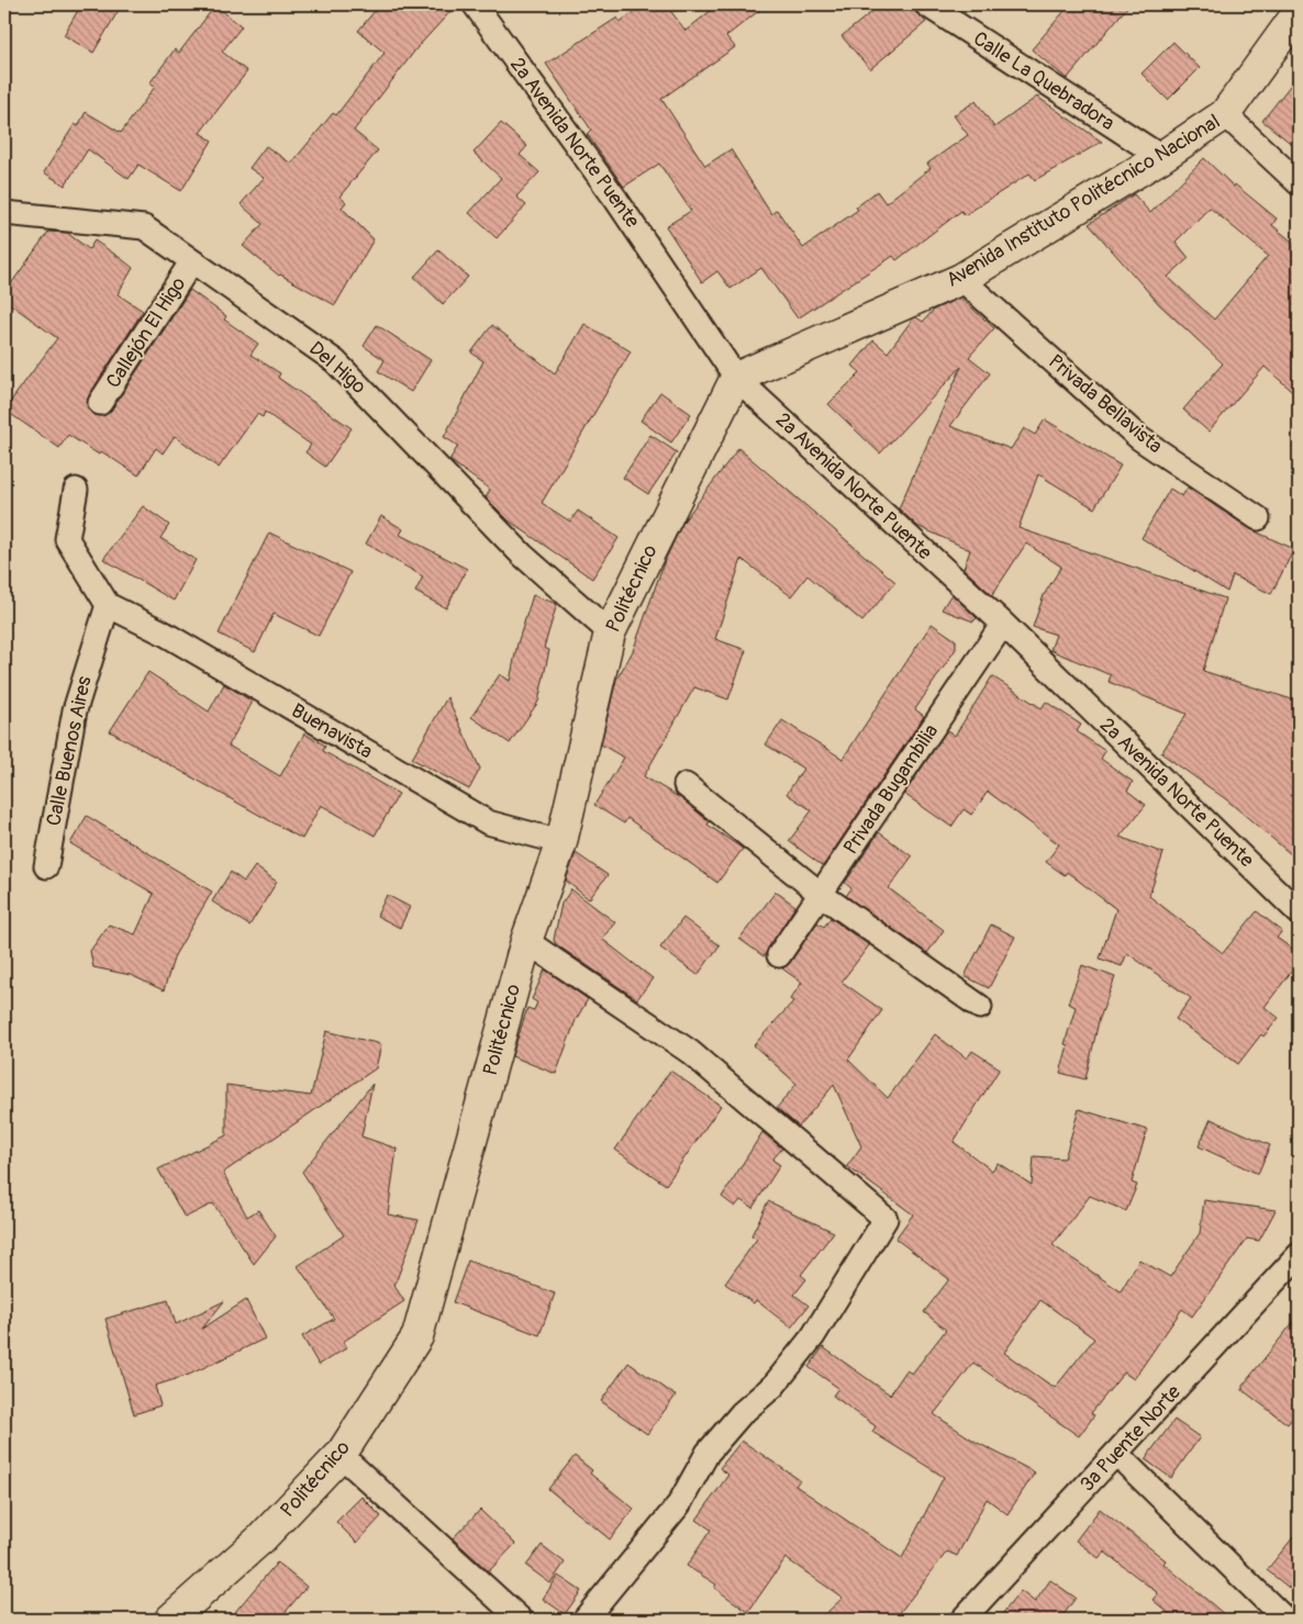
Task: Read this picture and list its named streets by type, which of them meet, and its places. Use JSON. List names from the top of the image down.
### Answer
{
  "streets": {
    "street": [
      "Calle La Quebradora",
      "2a Avenida Norte Puente",
      "Avenida Instituto Politécnico Nacional",
      "Callejón El Higo",
      "Del Higo",
      "Privada Bellavista",
      "Politécnico",
      "Buenavista",
      "Calle Buenos Aires",
      "Privada Bugambilia",
      "3a Puente Norte"
    ]
  },
  "crossings": [
    ["Calle La Quebradora", "Avenida Instituto Politécnico Nacional"],
    ["2a Avenida Norte Puente", "Avenida Instituto Politécnico Nacional"],
    ["2a Avenida Norte Puente", "Politécnico"],
    ["2a Avenida Norte Puente", "Privada Bugambilia"],
    ["Avenida Instituto Politécnico Nacional", "Privada Bellavista"],
    ["Avenida Instituto Politécnico Nacional", "Politécnico"],
    ["Callejón El Higo", "Del Higo"],
    ["Del Higo", "Politécnico"],
    ["Politécnico", "Buenavista"],
    ["Buenavista", "Calle Buenos Aires"]
  ]
}
